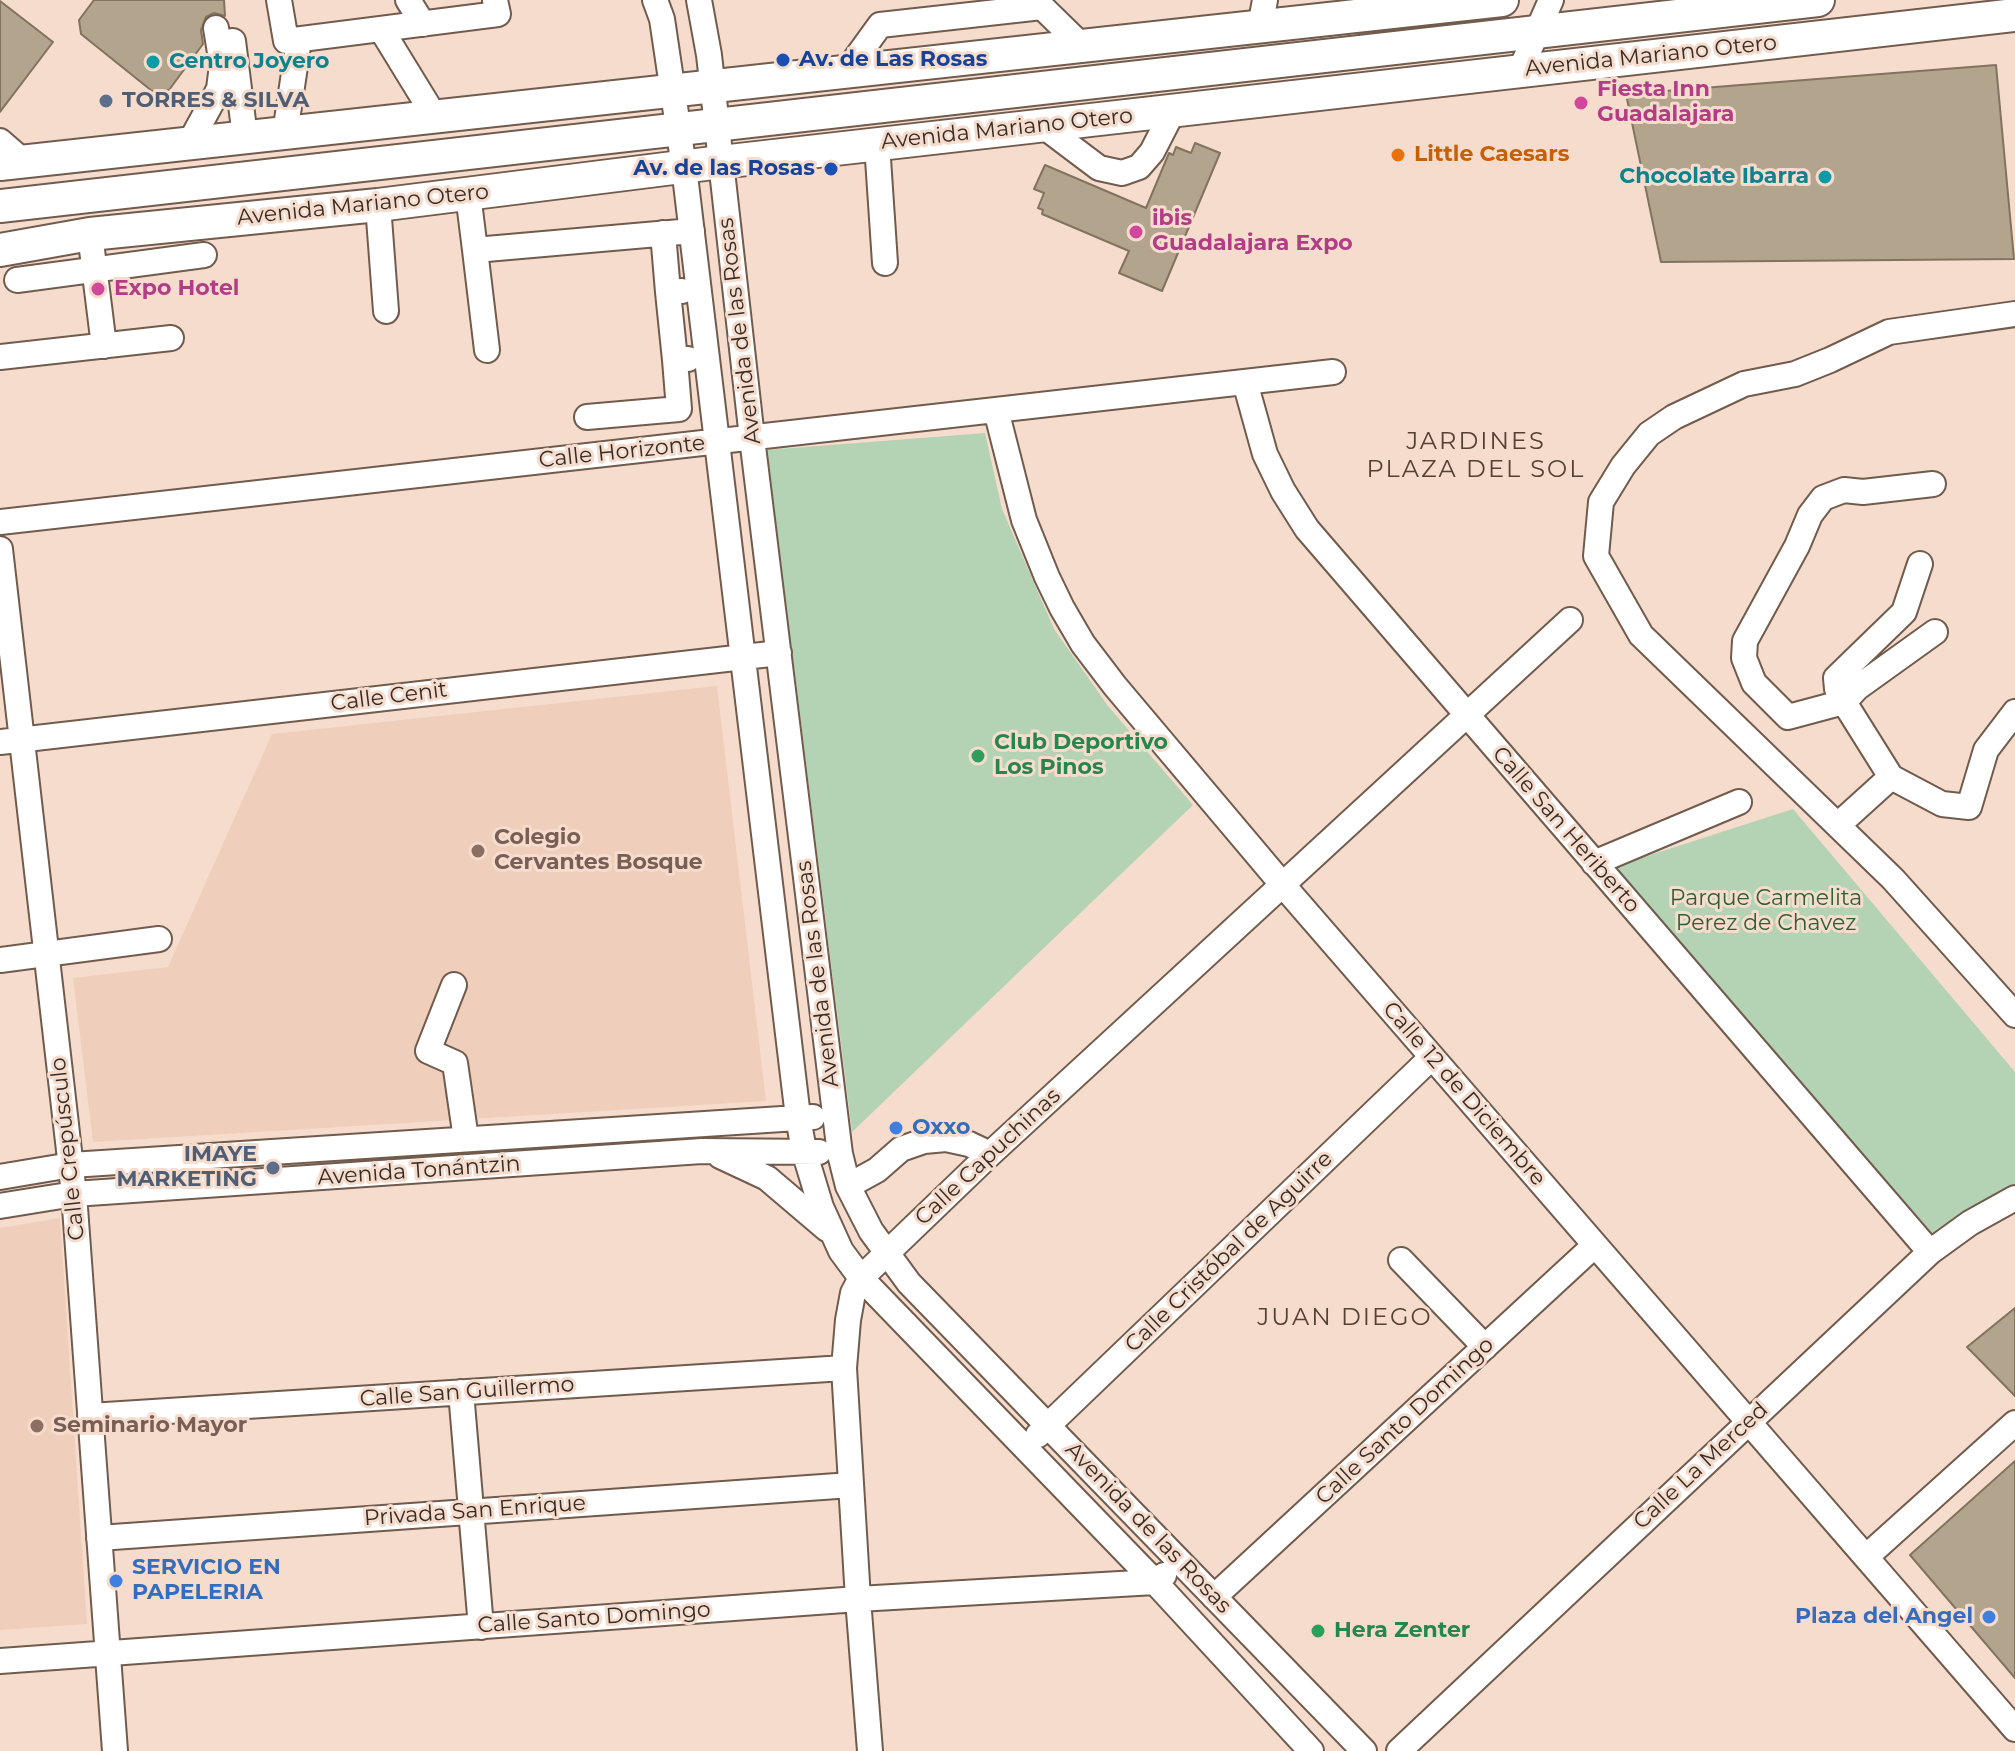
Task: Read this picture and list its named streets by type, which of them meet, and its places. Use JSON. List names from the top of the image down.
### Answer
{
  "streets": {
    "main road": ["Avenida Mariano Otero"],
    "street": [
      "Avenida de las Rosas",
      "Calle Horizonte",
      "Calle Cenit",
      "Calle San Heriberto",
      "Calle 12 de Diciembre",
      "Calle Crepúsculo",
      "Calle Capuchinas",
      "Avenida Tonántzin",
      "Calle Cristóbal de Aguirre",
      "Calle San Guillermo",
      "Calle Santo Domingo",
      "Calle La Merced",
      "Privada San Enrique"
    ]
  },
  "crossings": [
    ["Avenida Mariano Otero", "Avenida de las Rosas"],
    ["Avenida de las Rosas", "Calle Horizonte"],
    ["Avenida de las Rosas", "Calle Cenit"],
    ["Avenida de las Rosas", "Calle Capuchinas"],
    ["Avenida de las Rosas", "Avenida Tonántzin"],
    ["Avenida de las Rosas", "Calle Cristóbal de Aguirre"],
    ["Avenida de las Rosas", "Calle Santo Domingo"],
    ["Calle Horizonte", "Calle San Heriberto"],
    ["Calle Horizonte", "Calle 12 de Diciembre"],
    ["Calle Cenit", "Calle Crepúsculo"],
    ["Calle San Heriberto", "Calle Capuchinas"],
    ["Calle San Heriberto", "Calle La Merced"],
    ["Calle 12 de Diciembre", "Calle Capuchinas"],
    ["Calle 12 de Diciembre", "Calle Cristóbal de Aguirre"],
    ["Calle 12 de Diciembre", "Calle Santo Domingo"],
    ["Calle 12 de Diciembre", "Calle La Merced"],
    ["Calle Crepúsculo", "Avenida Tonántzin"],
    ["Calle Crepúsculo", "Calle San Guillermo"],
    ["Calle Crepúsculo", "Calle Santo Domingo"],
    ["Calle Crepúsculo", "Privada San Enrique"],
    ["Calle Capuchinas", "Calle San Guillermo"],
    ["Calle Capuchinas", "Calle Santo Domingo"],
    ["Calle Capuchinas", "Privada San Enrique"]
  ],
  "districts": ["JARDINES PLAZA DEL SOL", "JUAN DIEGO"],
  "parks": ["Parque Carmelita Perez de Chavez"],
  "places": [
    "Av. de Las Rosas",
    "Centro Joyero",
    "TORRES & SILVA",
    "Fiesta Inn Guadalajara",
    "Little Caesars",
    "Av. de las Rosas",
    "Chocolate Ibarra",
    "ibis Guadalajara Expo",
    "Expo Hotel",
    "Club Deportivo Los Pinos",
    "Colegio Cervantes Bosque",
    "Oxxo",
    "IMAYE MARKETING",
    "Seminario Mayor",
    "SERVICIO EN PAPELERIA",
    "Plaza del Angel",
    "Hera Zenter"
  ]
}
